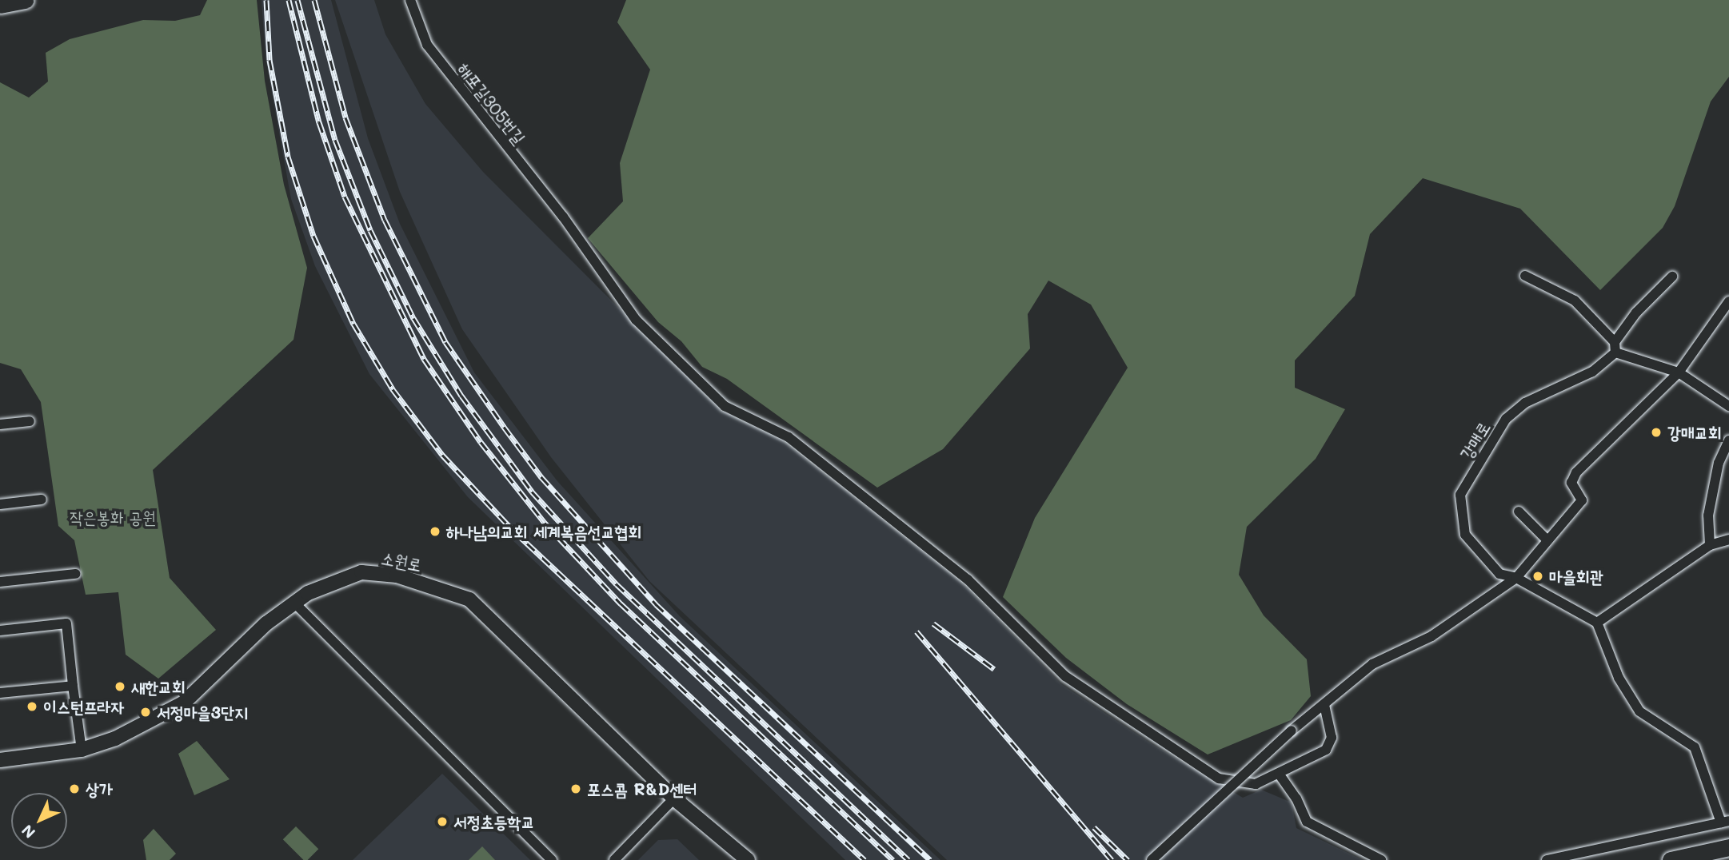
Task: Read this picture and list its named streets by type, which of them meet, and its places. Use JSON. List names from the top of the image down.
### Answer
{
  "streets": {
    "main road": ["소원로"],
    "street": ["해포길305번길", "강매로"]
  },
  "parks": ["작은봉화 공원"],
  "places": [
    "강매교회",
    "하나남의교회 세계복음선교협회",
    "마을회관",
    "새한교회",
    "이스턴프라자",
    "서정마을3단지",
    "상가",
    "포스콤 R&D센터",
    "서정초등학교"
  ],
  "north": "bottom left"
}
